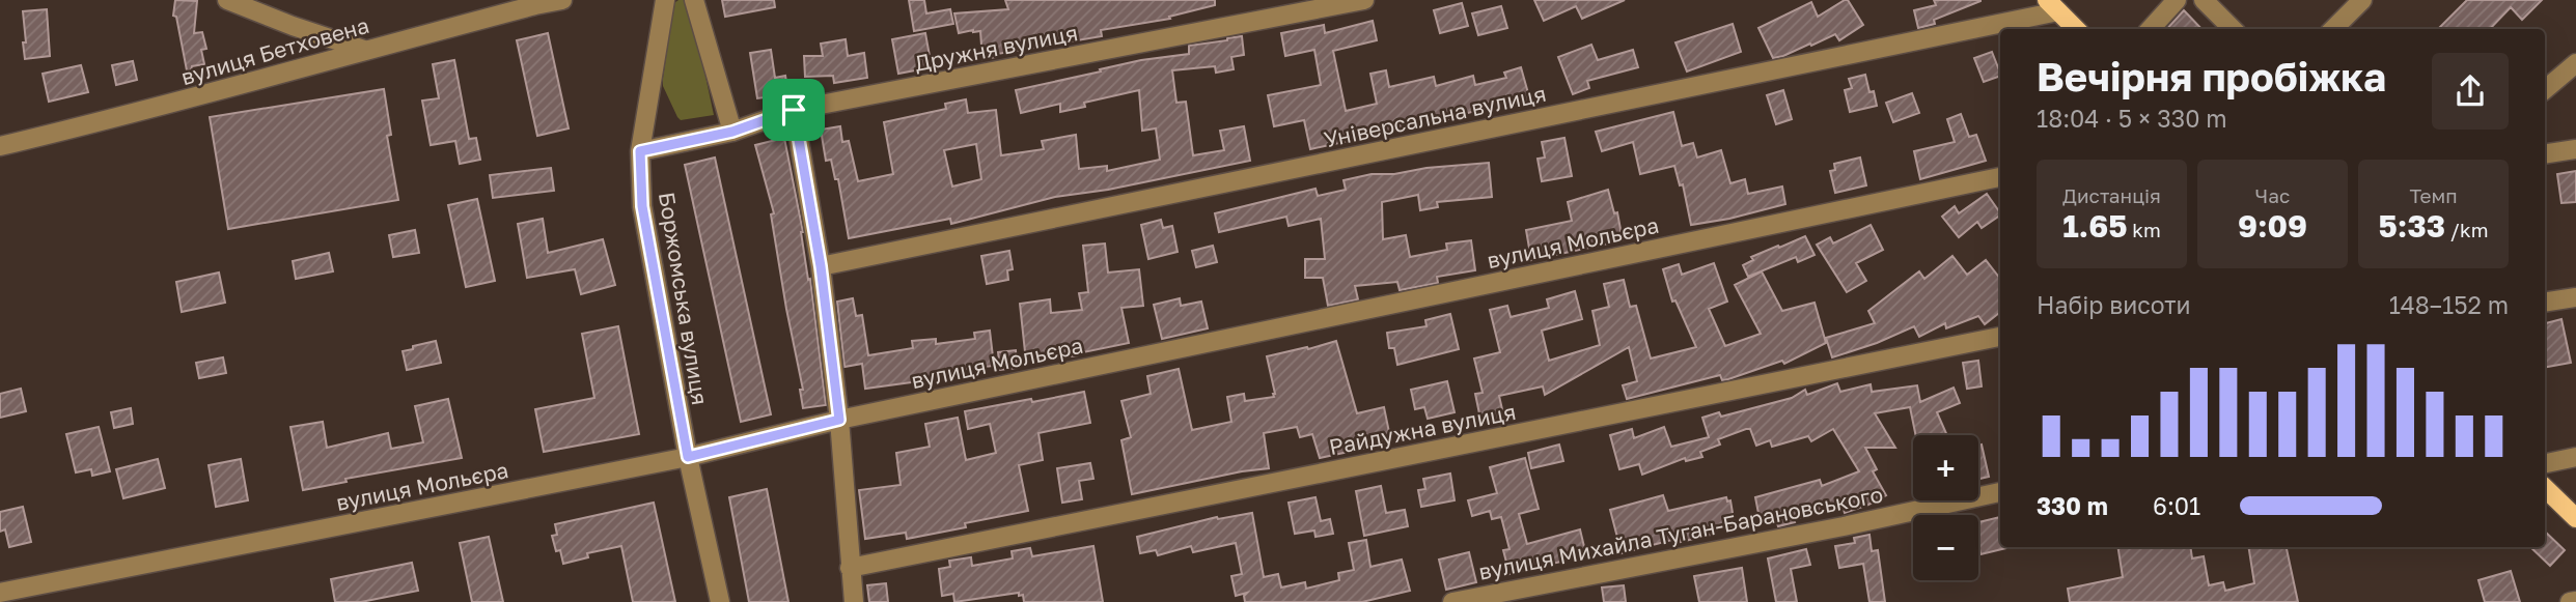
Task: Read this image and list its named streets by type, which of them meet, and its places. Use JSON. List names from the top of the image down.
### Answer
{
  "streets": {
    "street": [
      "Дружня вулиця",
      "вулиця Бетховена",
      "Універсальна вулиця",
      "вулиця Мольєра",
      "Боржомська вулиця",
      "Райдужна вулиця",
      "вулиця Михайла Туган-Барановського"
    ]
  },
  "crossings": [
    ["Дружня вулиця", "Боржомська вулиця"],
    ["вулиця Мольєра", "Боржомська вулиця"]
  ],
  "page": {
    "heading": ["Вечірня пробіжка", "18:04 · 5 × 330 m"],
    "stats": [
      ["Дистанція", "1.65 km"],
      ["Час", "9:09"],
      ["Темп", "5:33 /km"]
    ],
    "chart": ["Набір висоти", "148–152 m"],
    "map_buttons": ["+", "−"],
    "list": [
      {
        "name": "330 m",
        "note": "6:01"
      }
    ]
  }
}
